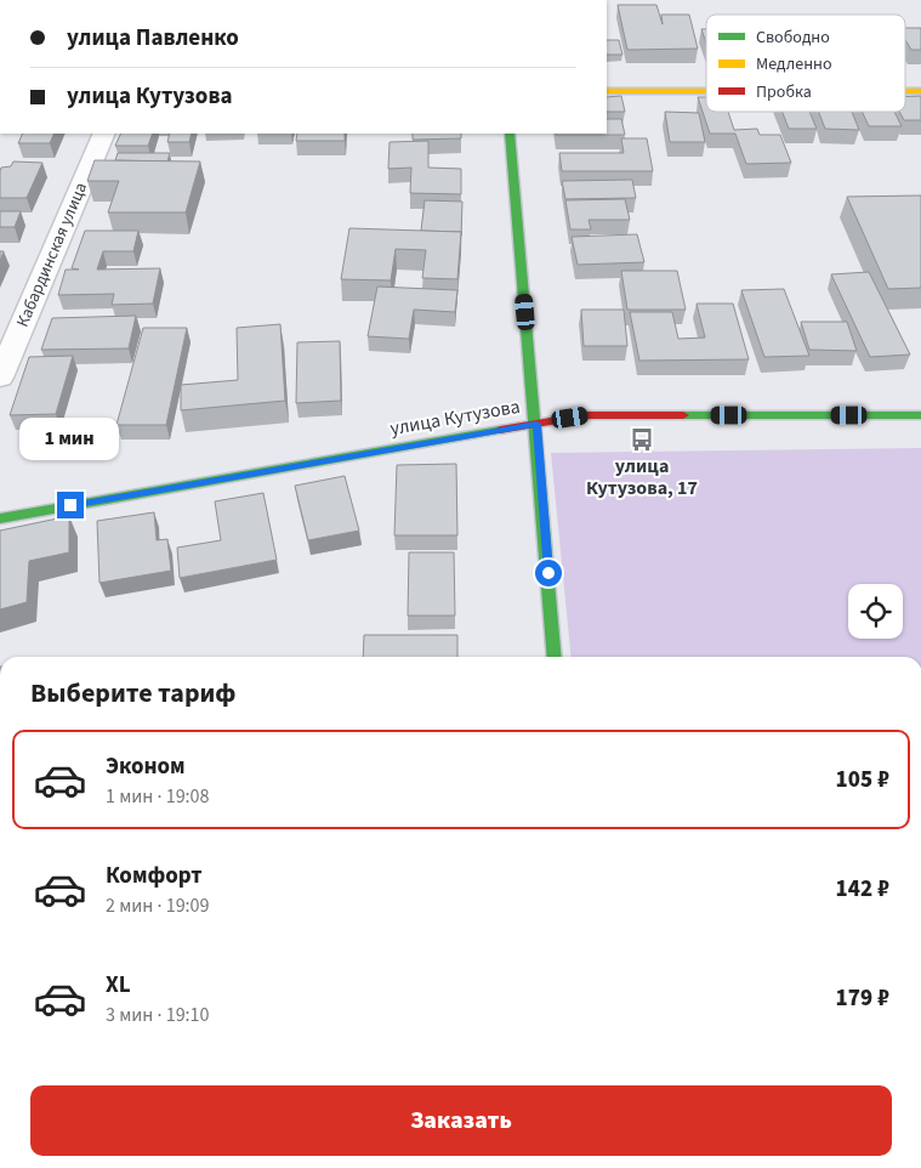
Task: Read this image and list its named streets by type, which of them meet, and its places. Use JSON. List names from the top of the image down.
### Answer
{
  "streets": {
    "street": ["Кабардинская улица", "улица Кутузова"]
  },
  "places": {
    "bus stop": ["улица Кутузова, 17"]
  },
  "legend": ["Свободно", "Медленно", "Пробка"],
  "page": {
    "banner": ["улица Павленко", "улица Кутузова"],
    "bubble": "1 мин",
    "heading": "Выберите тариф",
    "list": [
      {
        "name": "Эконом",
        "note": "1 мин · 19:08",
        "value": "105 ₽"
      },
      {
        "name": "Комфорт",
        "note": "2 мин · 19:09",
        "value": "142 ₽"
      },
      {
        "name": "XL",
        "note": "3 мин · 19:10",
        "value": "179 ₽"
      }
    ],
    "buttons": "Заказать"
  }
}
